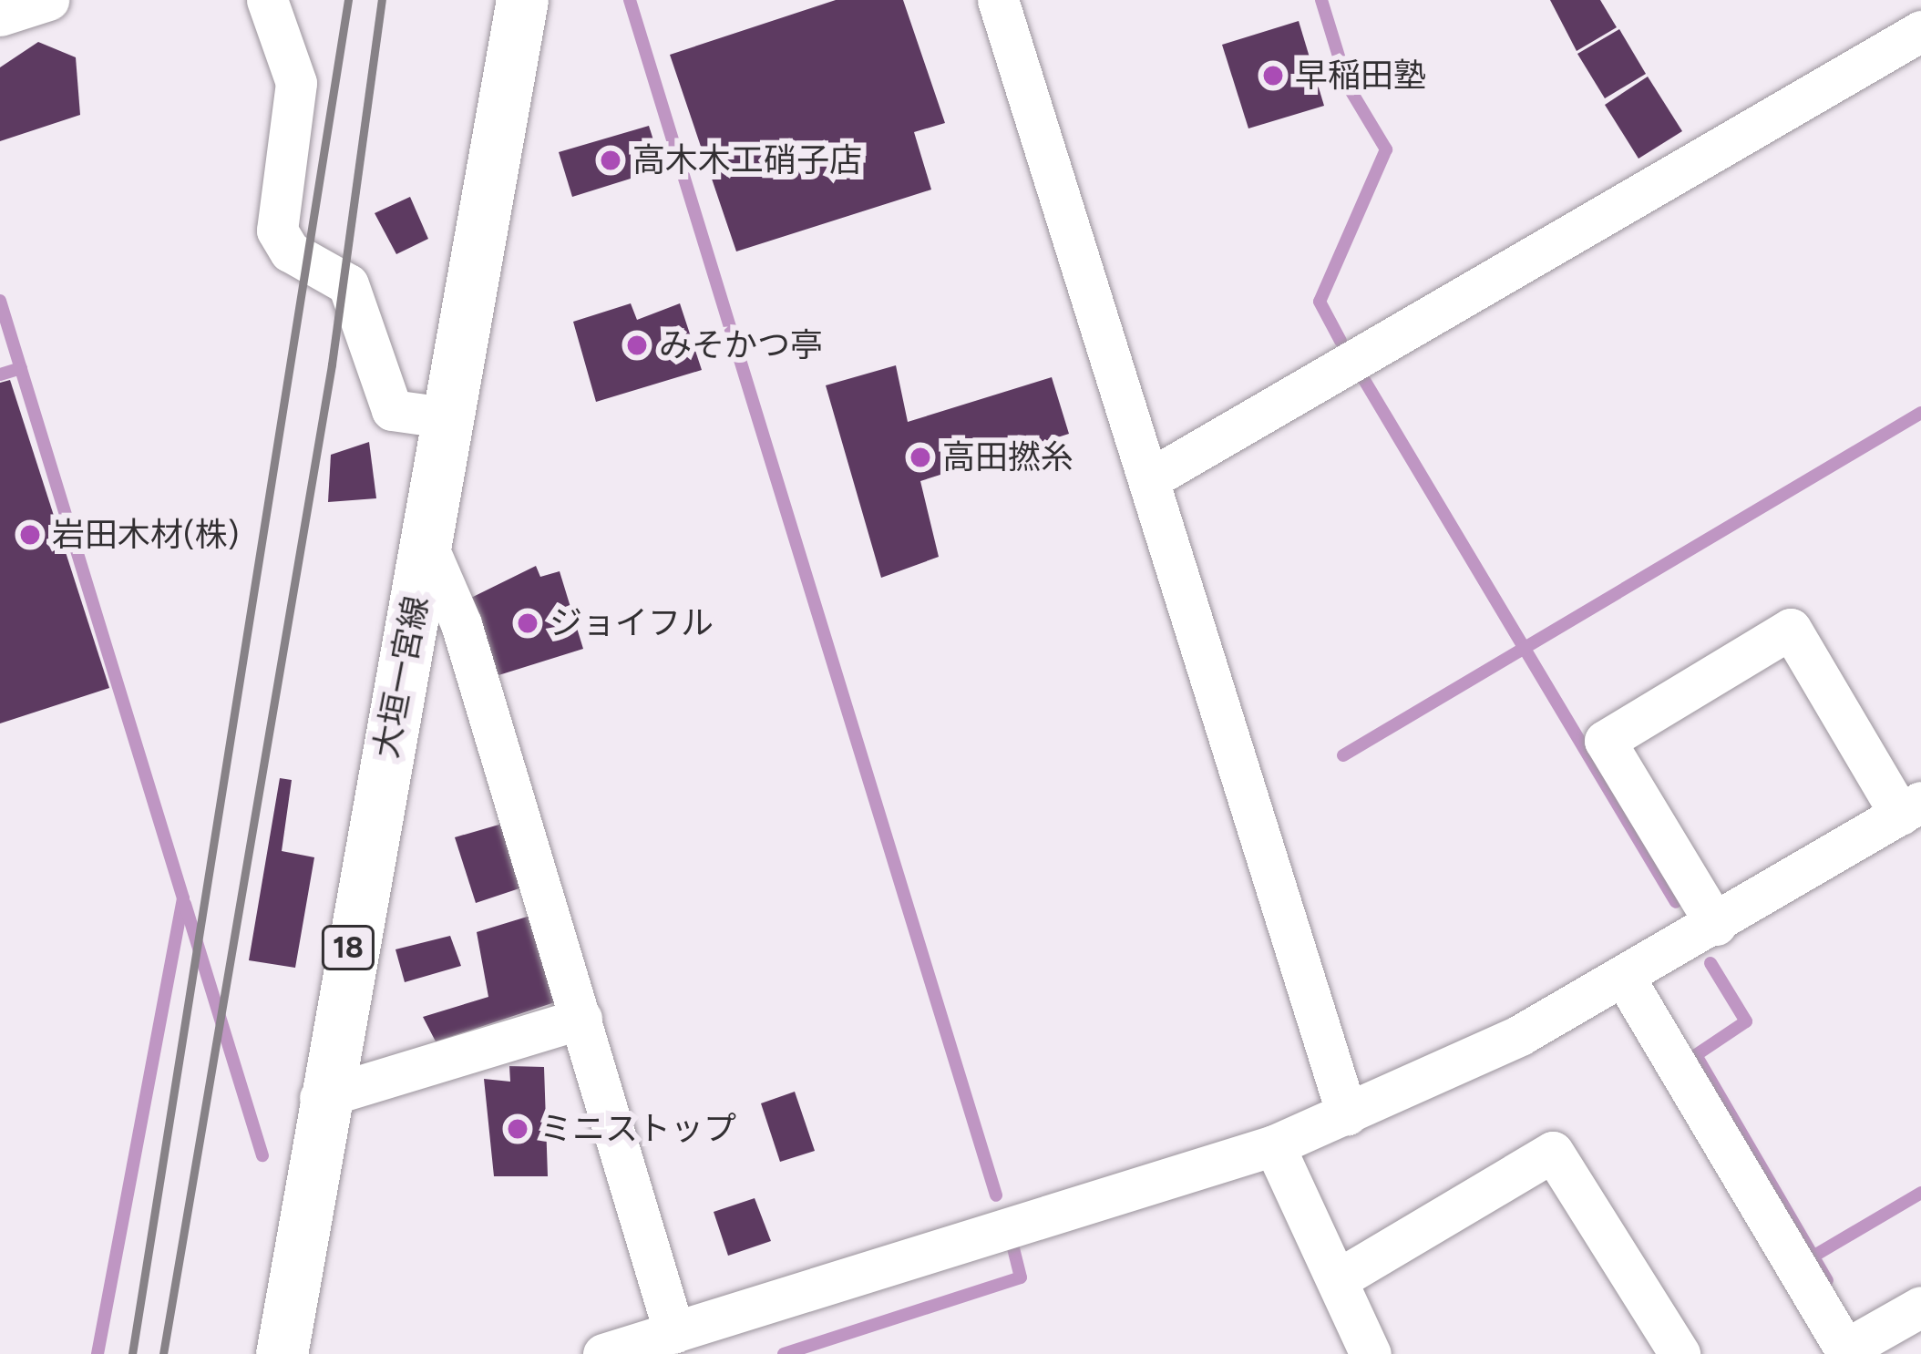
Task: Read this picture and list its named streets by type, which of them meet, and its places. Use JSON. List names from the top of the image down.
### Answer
{
  "streets": {
    "main road": ["大垣一宮線", "18"]
  },
  "places": [
    "早稲田塾",
    "高木木工硝子店",
    "みそかつ亭",
    "高田撚糸",
    "岩田木材(株)",
    "ジョイフル",
    "ミニストップ"
  ]
}
